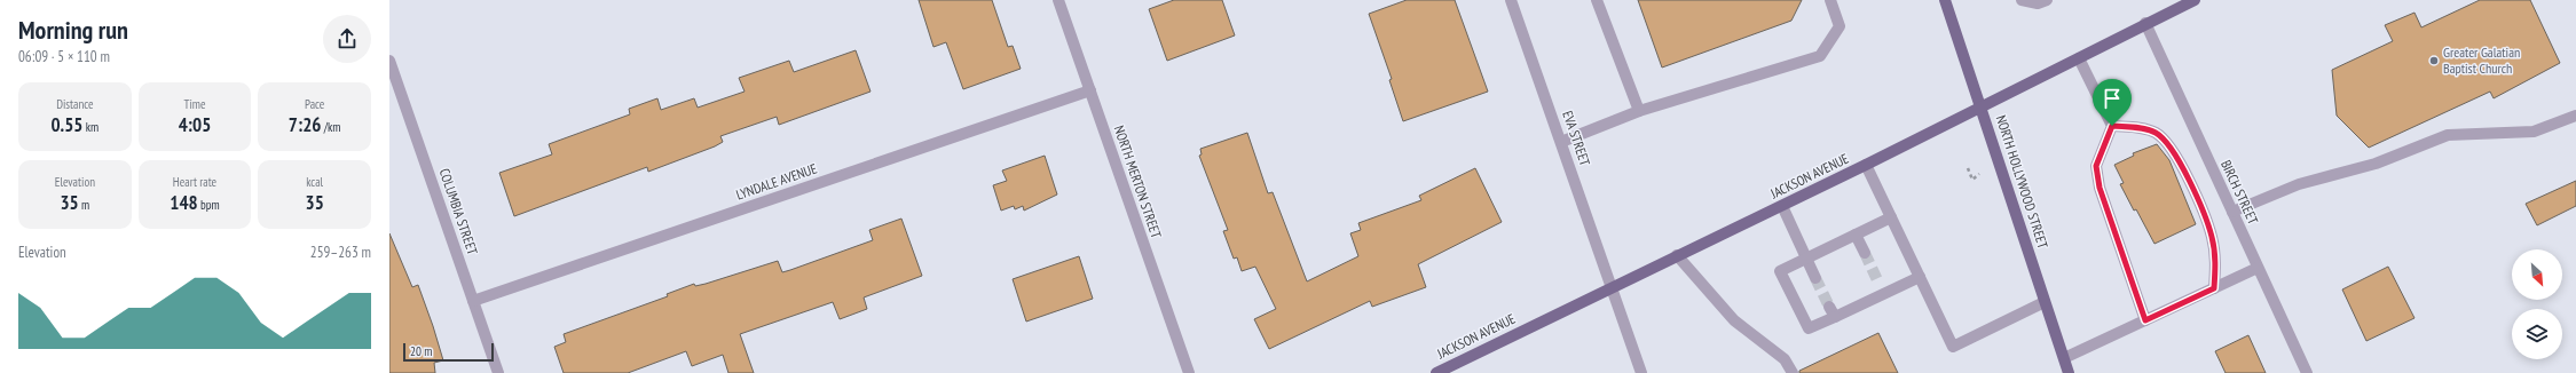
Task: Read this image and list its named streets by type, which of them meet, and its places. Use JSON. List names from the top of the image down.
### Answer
{
  "streets": {
    "main road": ["JACKSON AVENUE", "NORTH HOLLYWOOD STREET"],
    "street": [
      "EVA STREET",
      "LYNDALE AVENUE",
      "NORTH MERTON STREET",
      "BIRCH STREET",
      "COLUMBIA STREET"
    ]
  },
  "crossings": [
    ["EVA STREET", "JACKSON AVENUE"],
    ["JACKSON AVENUE", "NORTH HOLLYWOOD STREET"],
    ["JACKSON AVENUE", "BIRCH STREET"],
    ["LYNDALE AVENUE", "NORTH MERTON STREET"],
    ["LYNDALE AVENUE", "COLUMBIA STREET"]
  ],
  "places": ["Greater Galatian Baptist Church"],
  "scale_bar": "20 m",
  "north": "bottom right",
  "page": {
    "heading": ["Morning run", "06:09 · 5 × 110 m"],
    "stats": [
      ["Distance", "0.55 km"],
      ["Time", "4:05"],
      ["Pace", "7:26 /km"],
      ["Elevation", "35 m"],
      ["Heart rate", "148 bpm"],
      ["kcal", "35"]
    ],
    "chart": ["Elevation", "259–263 m"],
    "scale": "20 m"
  }
}
